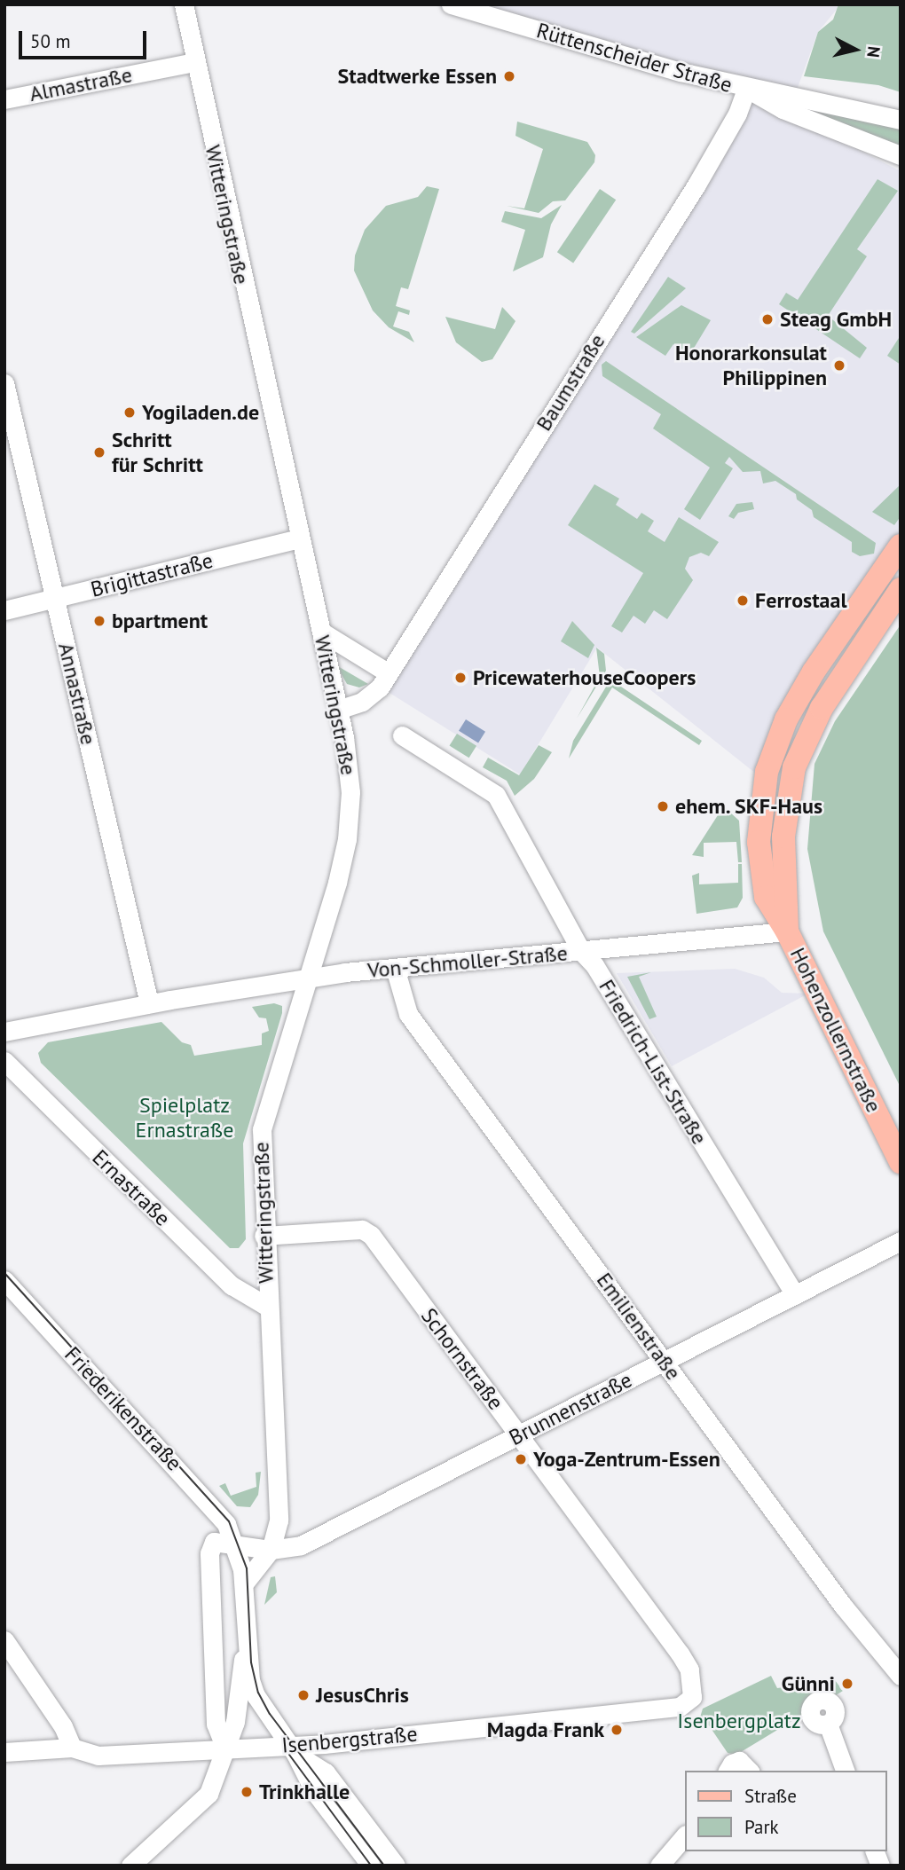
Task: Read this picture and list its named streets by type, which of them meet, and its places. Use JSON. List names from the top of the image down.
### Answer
{
  "streets": {
    "main road": ["Hohenzollernstraße"],
    "street": [
      "Rüttenscheider Straße",
      "Almastraße",
      "Witteringstraße",
      "Baumstraße",
      "Brigittastraße",
      "Annastraße",
      "Von-Schmoller-Straße",
      "Friedrich-List-Straße",
      "Ernastraße",
      "Emilienstraße",
      "Schornstraße",
      "Friederikenstraße",
      "Brunnenstraße",
      "Isenbergstraße"
    ]
  },
  "crossings": [
    ["Rüttenscheider Straße", "Baumstraße"],
    ["Almastraße", "Witteringstraße"],
    ["Witteringstraße", "Baumstraße"],
    ["Witteringstraße", "Brigittastraße"],
    ["Witteringstraße", "Von-Schmoller-Straße"],
    ["Witteringstraße", "Ernastraße"],
    ["Witteringstraße", "Schornstraße"],
    ["Witteringstraße", "Brunnenstraße"],
    ["Brigittastraße", "Annastraße"],
    ["Annastraße", "Von-Schmoller-Straße"],
    ["Von-Schmoller-Straße", "Hohenzollernstraße"],
    ["Von-Schmoller-Straße", "Friedrich-List-Straße"],
    ["Von-Schmoller-Straße", "Emilienstraße"],
    ["Friedrich-List-Straße", "Brunnenstraße"],
    ["Emilienstraße", "Brunnenstraße"],
    ["Schornstraße", "Brunnenstraße"],
    ["Schornstraße", "Isenbergstraße"],
    ["Friederikenstraße", "Brunnenstraße"]
  ],
  "parks": ["Spielplatz Ernastraße", "Isenbergplatz"],
  "places": [
    "Stadtwerke Essen",
    "Steag GmbH",
    "Honorarkonsulat Philippinen",
    "Yogiladen.de",
    "Schritt für Schritt",
    "Ferrostaal",
    "bpartment",
    "PricewaterhouseCoopers",
    "ehem. SKF-Haus",
    "Yoga-Zentrum-Essen",
    "Günni",
    "JesusChris",
    "Magda Frank",
    "Trinkhalle"
  ],
  "legend": ["Straße", "Park"],
  "scale_bar": "50 m",
  "north": "right"
}
